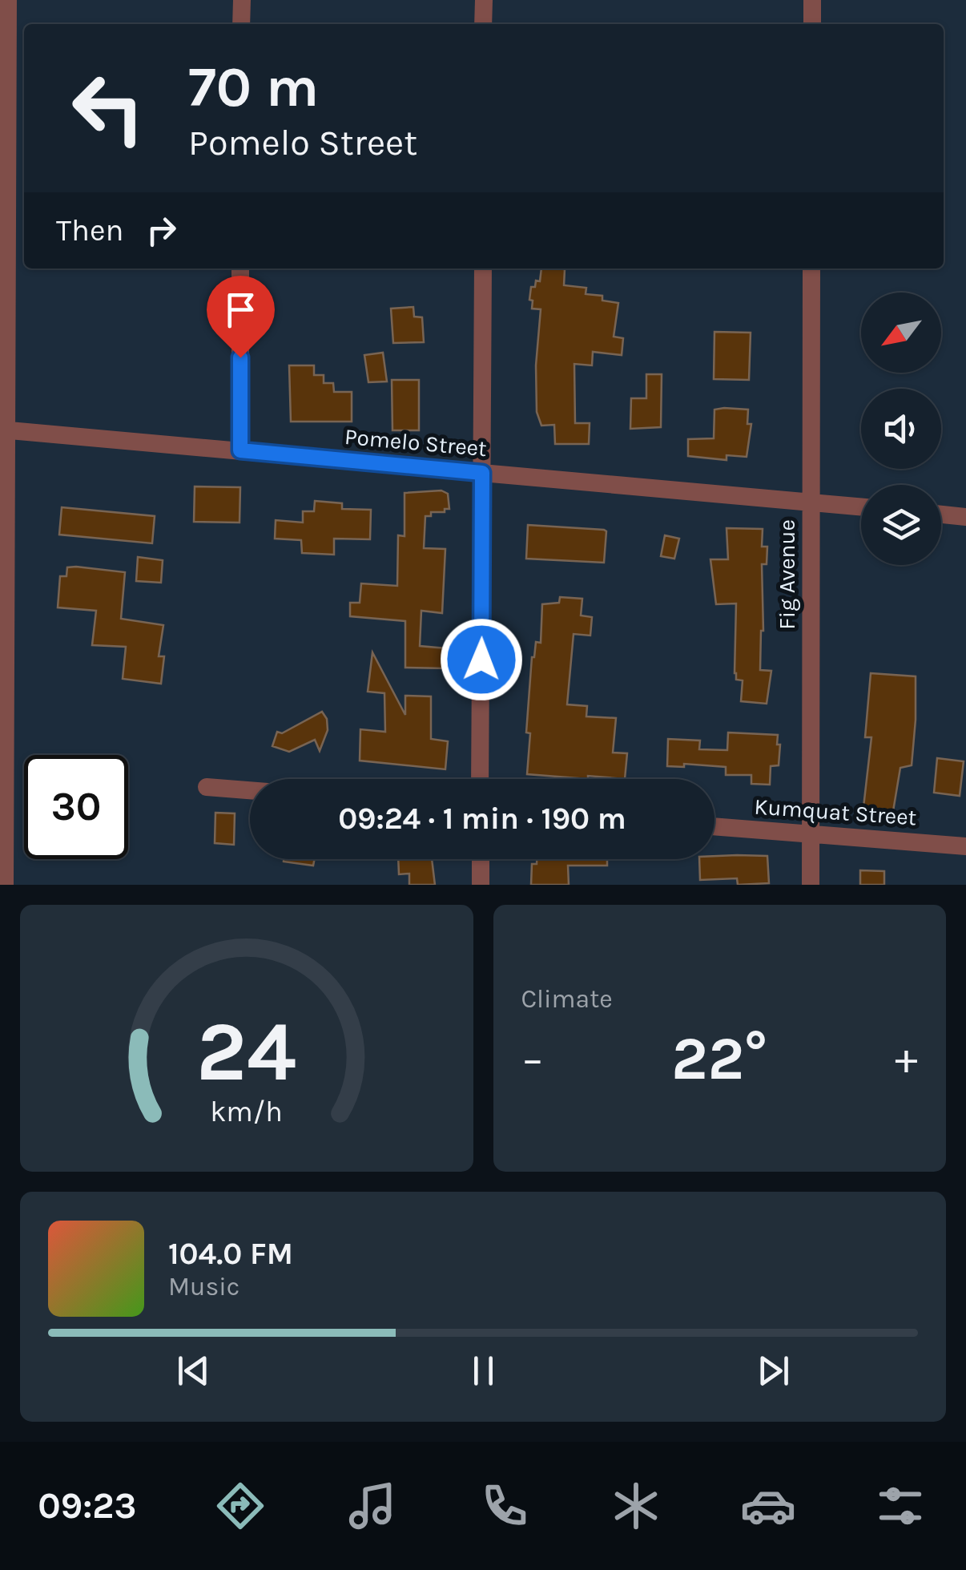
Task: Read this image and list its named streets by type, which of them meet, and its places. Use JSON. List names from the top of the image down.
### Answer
{
  "streets": {
    "street": ["Pomelo Street", "Fig Avenue", "Kumquat Street"]
  },
  "crossings": [
    ["Pomelo Street", "Fig Avenue"],
    ["Fig Avenue", "Kumquat Street"]
  ],
  "north": "bottom left",
  "page": {
    "turn": ["70 m", "Pomelo Street"],
    "then": "Then",
    "limit": "30",
    "trip": "09:24 · 1 min · 190 m",
    "tile": "Climate",
    "heat": ["−", "22°", "+"],
    "song": ["104.0 FM", "Music"],
    "tabs": "09:23",
    "gauge": ["24", "km/h"]
  }
}
